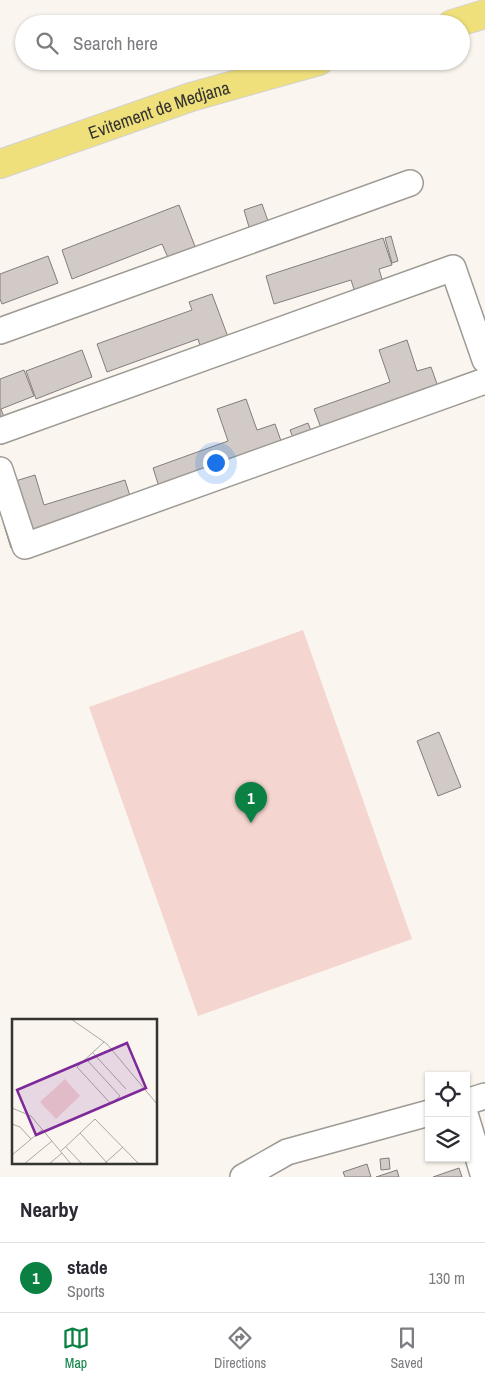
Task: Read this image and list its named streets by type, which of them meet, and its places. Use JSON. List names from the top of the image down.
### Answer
{
  "streets": {
    "main road": ["Evitement de Medjana"]
  },
  "page": {
    "search": "Search here",
    "pins": "1",
    "heading": "Nearby",
    "list": [
      {
        "mark": "1",
        "name": "stade",
        "note": "Sports",
        "value": "130 m"
      }
    ],
    "nav": ["Map", "Directions", "Saved"]
  }
}
